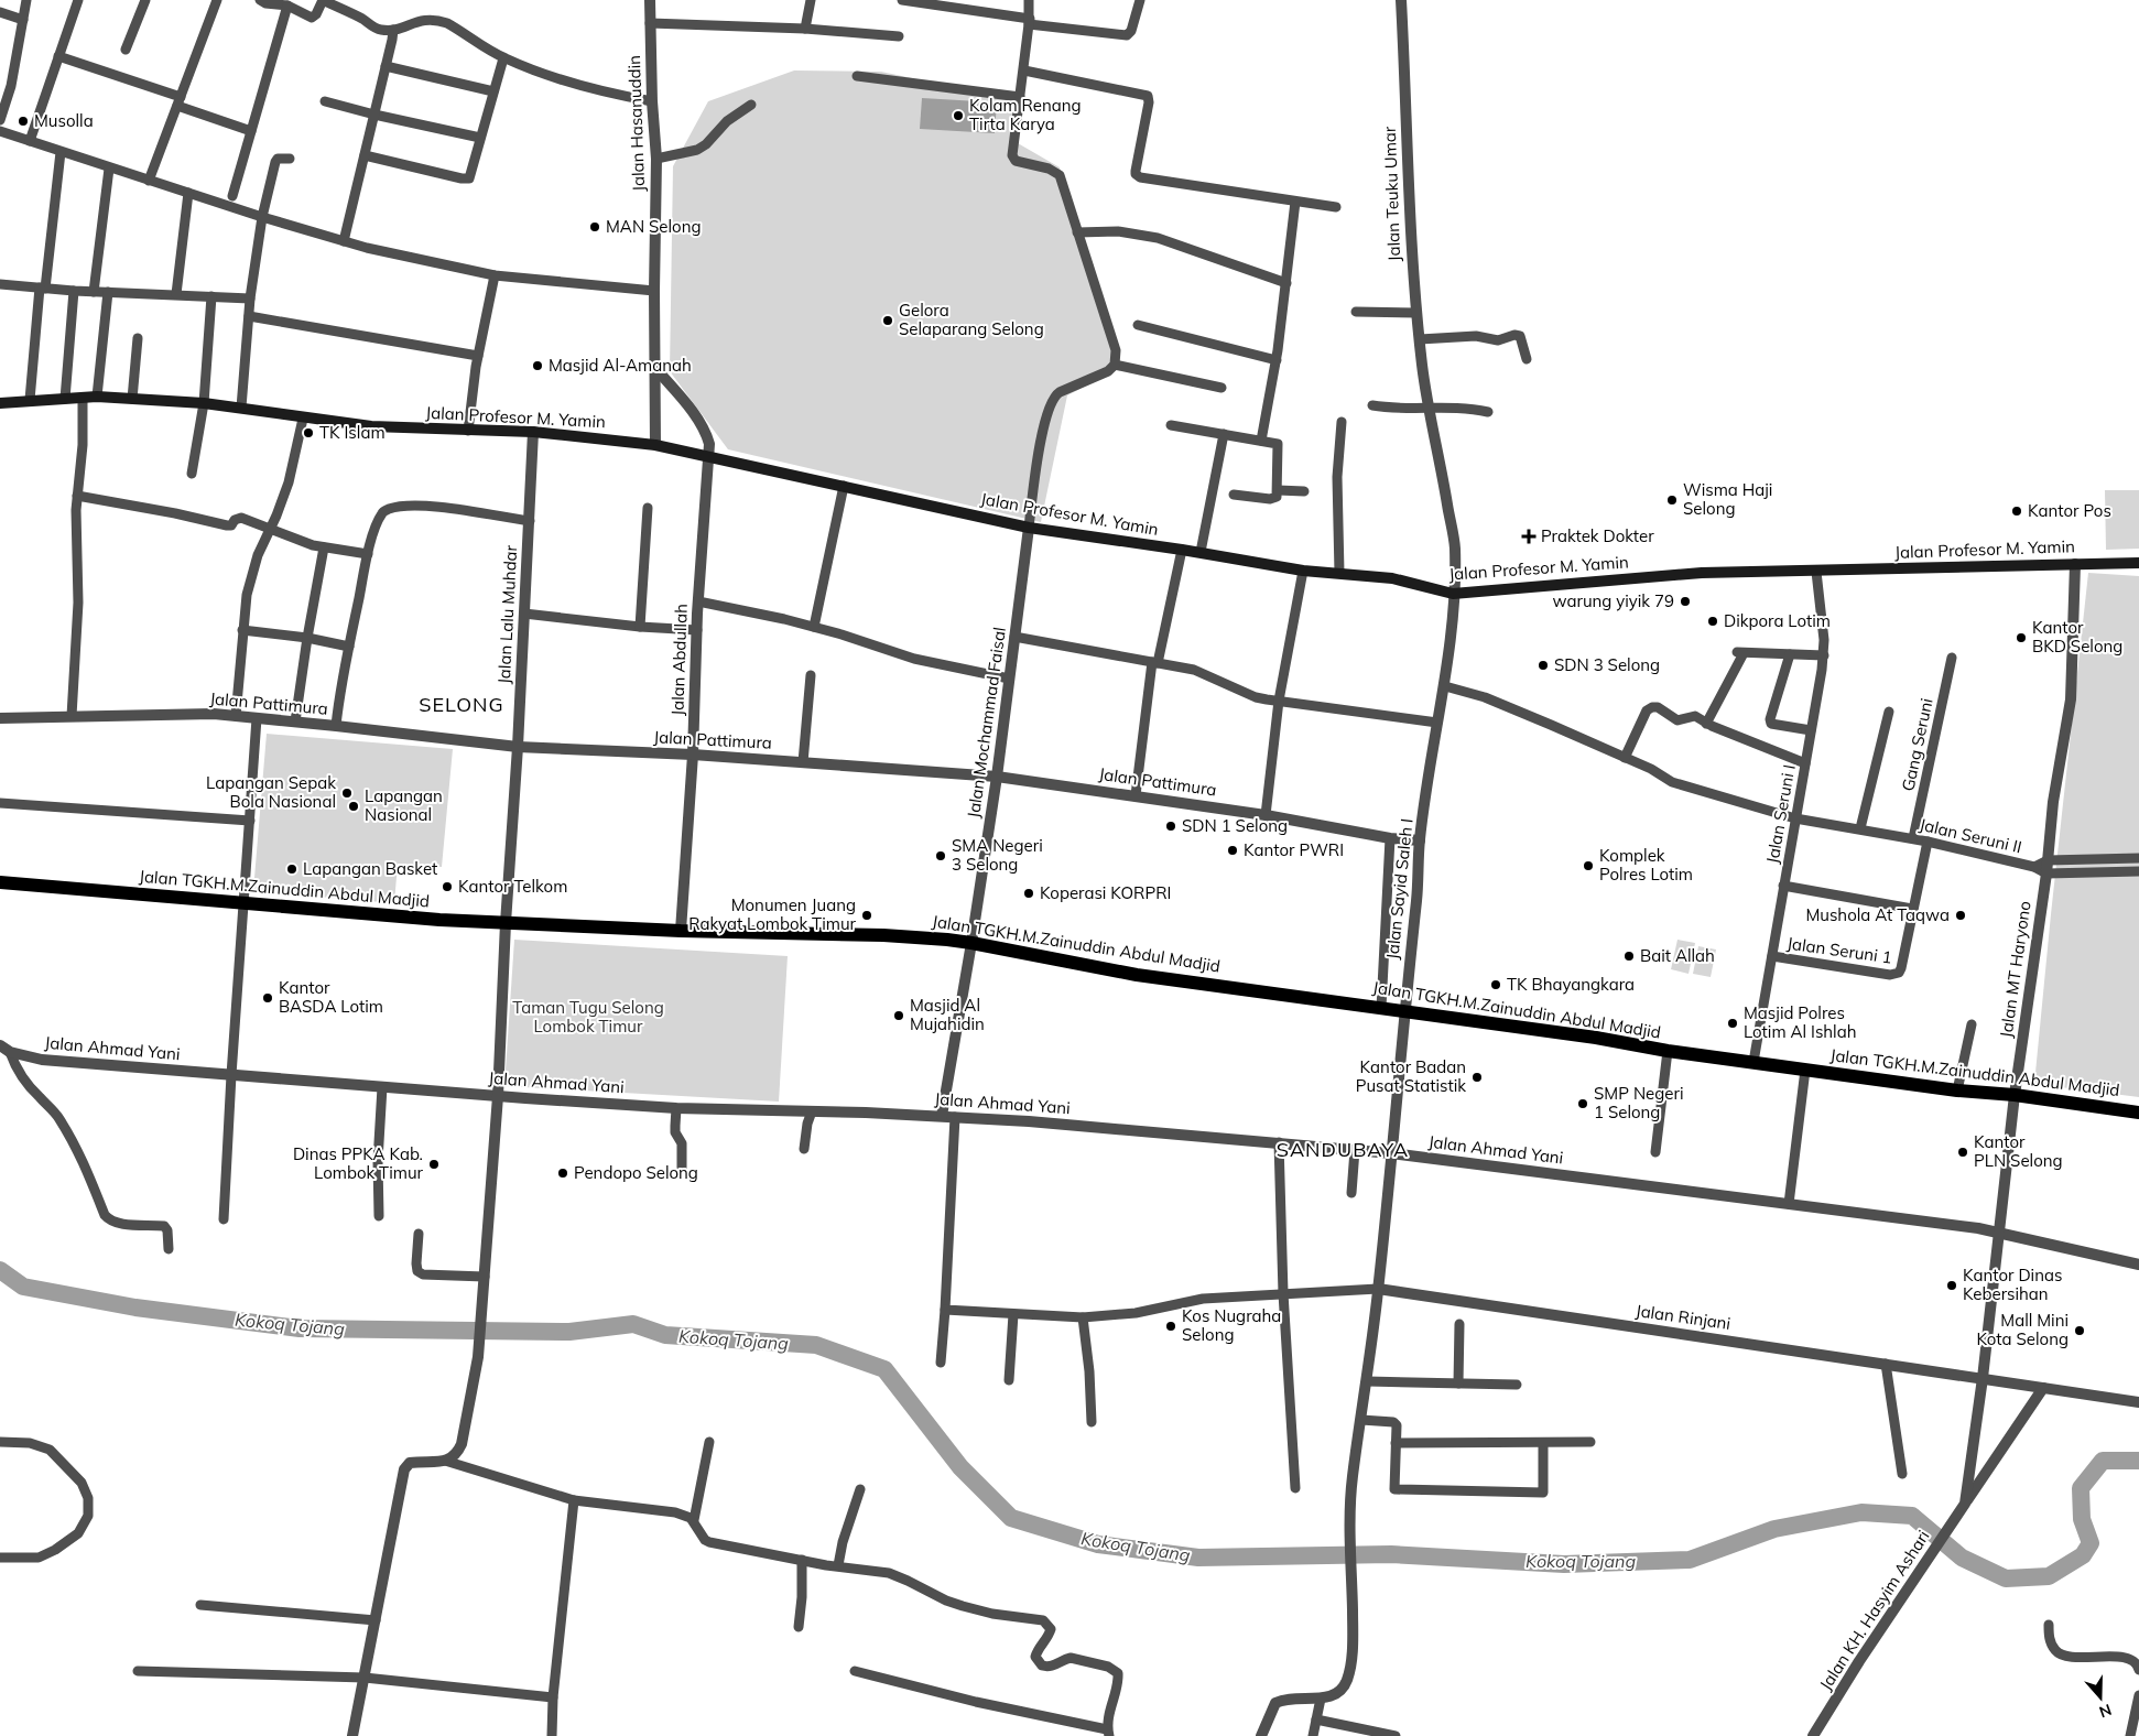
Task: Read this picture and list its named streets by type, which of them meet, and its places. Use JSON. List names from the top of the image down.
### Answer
{
  "streets": {
    "main road": ["Jalan Profesor M. Yamin", "Jalan TGKH.M.Zainuddin Abdul Madjid"],
    "street": [
      "Jalan Hasanuddin",
      "Jalan Teuku Umar",
      "Jalan Lalu Muhdar",
      "Jalan Abdullah",
      "Jalan Pattimura",
      "Jalan Mochammad Faisal",
      "Gang Seruni",
      "Jalan Seruni I",
      "Jalan Seruni II",
      "Jalan Sayid Saleh I",
      "Jalan Seruni 1",
      "Jalan MT Haryono",
      "Jalan Ahmad Yani",
      "Jalan Rinjani",
      "Jalan KH. Hasyim Ashari"
    ]
  },
  "crossings": [
    ["Jalan Hasanuddin", "Jalan Profesor M. Yamin"],
    ["Jalan Hasanuddin", "Jalan Abdullah"],
    ["Jalan Teuku Umar", "Jalan Sayid Saleh I"],
    ["Jalan Profesor M. Yamin", "Jalan Lalu Muhdar"],
    ["Jalan Profesor M. Yamin", "Jalan Abdullah"],
    ["Jalan Profesor M. Yamin", "Jalan Mochammad Faisal"],
    ["Jalan Profesor M. Yamin", "Jalan Seruni I"],
    ["Jalan Profesor M. Yamin", "Jalan Sayid Saleh I"],
    ["Jalan Profesor M. Yamin", "Jalan MT Haryono"],
    ["Jalan Lalu Muhdar", "Jalan Pattimura"],
    ["Jalan Lalu Muhdar", "Jalan TGKH.M.Zainuddin Abdul Madjid"],
    ["Jalan Lalu Muhdar", "Jalan Ahmad Yani"],
    ["Jalan Abdullah", "Jalan Pattimura"],
    ["Jalan Abdullah", "Jalan TGKH.M.Zainuddin Abdul Madjid"],
    ["Jalan Pattimura", "Jalan Mochammad Faisal"],
    ["Jalan Pattimura", "Jalan Sayid Saleh I"],
    ["Jalan Mochammad Faisal", "Jalan TGKH.M.Zainuddin Abdul Madjid"],
    ["Jalan Mochammad Faisal", "Jalan Ahmad Yani"],
    ["Gang Seruni", "Jalan Seruni II"],
    ["Jalan Seruni I", "Jalan Seruni II"],
    ["Jalan Seruni I", "Jalan TGKH.M.Zainuddin Abdul Madjid"],
    ["Jalan Seruni I", "Jalan Seruni 1"],
    ["Jalan Seruni II", "Jalan Sayid Saleh I"],
    ["Jalan Seruni II", "Jalan Seruni 1"],
    ["Jalan Seruni II", "Jalan MT Haryono"],
    ["Jalan TGKH.M.Zainuddin Abdul Madjid", "Jalan Sayid Saleh I"],
    ["Jalan TGKH.M.Zainuddin Abdul Madjid", "Jalan MT Haryono"],
    ["Jalan Sayid Saleh I", "Jalan Ahmad Yani"],
    ["Jalan Sayid Saleh I", "Jalan Rinjani"],
    ["Jalan MT Haryono", "Jalan Ahmad Yani"],
    ["Jalan MT Haryono", "Jalan Rinjani"],
    ["Jalan MT Haryono", "Jalan KH. Hasyim Ashari"],
    ["Jalan Rinjani", "Jalan KH. Hasyim Ashari"]
  ],
  "districts": ["SELONG", "SANDUBAYA"],
  "water": ["Kokoq Tojang"],
  "parks": ["Taman Tugu Selong Lombok Timur"],
  "places": {
    "other": [
      "Kolam Renang Tirta Karya",
      "Musolla",
      "MAN Selong",
      "Gelora Selaparang Selong",
      "Masjid Al-Amanah",
      "TK Islam",
      "Wisma Haji Selong",
      "Kantor Pos",
      "warung yiyik 79",
      "Dikpora Lotim",
      "Kantor BKD Selong",
      "SDN 3 Selong",
      "Lapangan Sepak Bola Nasional",
      "Lapangan Nasional",
      "SDN 1 Selong",
      "Kantor PWRI",
      "SMA Negeri 3 Selong",
      "Komplek Polres Lotim",
      "Lapangan Basket",
      "Kantor Telkom",
      "Koperasi KORPRI",
      "Monumen Juang Rakyat Lombok Timur",
      "Mushola At Taqwa",
      "Bait Allah",
      "TK Bhayangkara",
      "Kantor BASDA Lotim",
      "Masjid Al Mujahidin",
      "Masjid Polres Lotim Al Ishlah",
      "Kantor Badan Pusat Statistik",
      "SMP Negeri 1 Selong",
      "Kantor PLN Selong",
      "Dinas PPKA Kab. Lombok Timur",
      "Pendopo Selong",
      "Kantor Dinas Kebersihan",
      "Kos Nugraha Selong",
      "Mall Mini Kota Selong"
    ],
    "health": ["Praktek Dokter"]
  },
  "north": "bottom"
}
